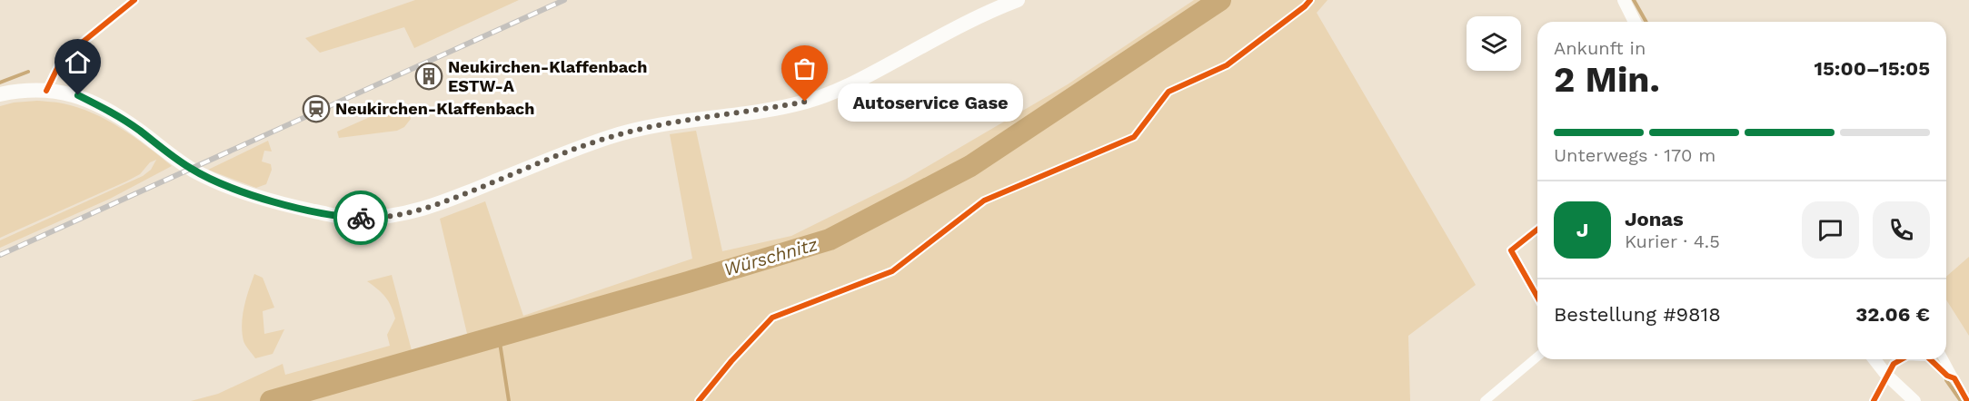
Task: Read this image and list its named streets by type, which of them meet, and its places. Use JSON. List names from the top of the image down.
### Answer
{
  "water": ["Würschnitz"],
  "places": {
    "building": ["Neukirchen-Klaffenbach ESTW-A"],
    "other": ["Autoservice Gase"],
    "station": ["Neukirchen-Klaffenbach"]
  },
  "page": {
    "heading": ["2 Min.", "Ankunft in", "15:00–15:05"],
    "panel": [
      "Jonas",
      "Kurier · 4.5",
      "Bestellung #9818",
      "32.06 €"
    ],
    "bubble": "Autoservice Gase",
    "bar": "Unterwegs · 170 m",
    "round": "J"
  }
}
